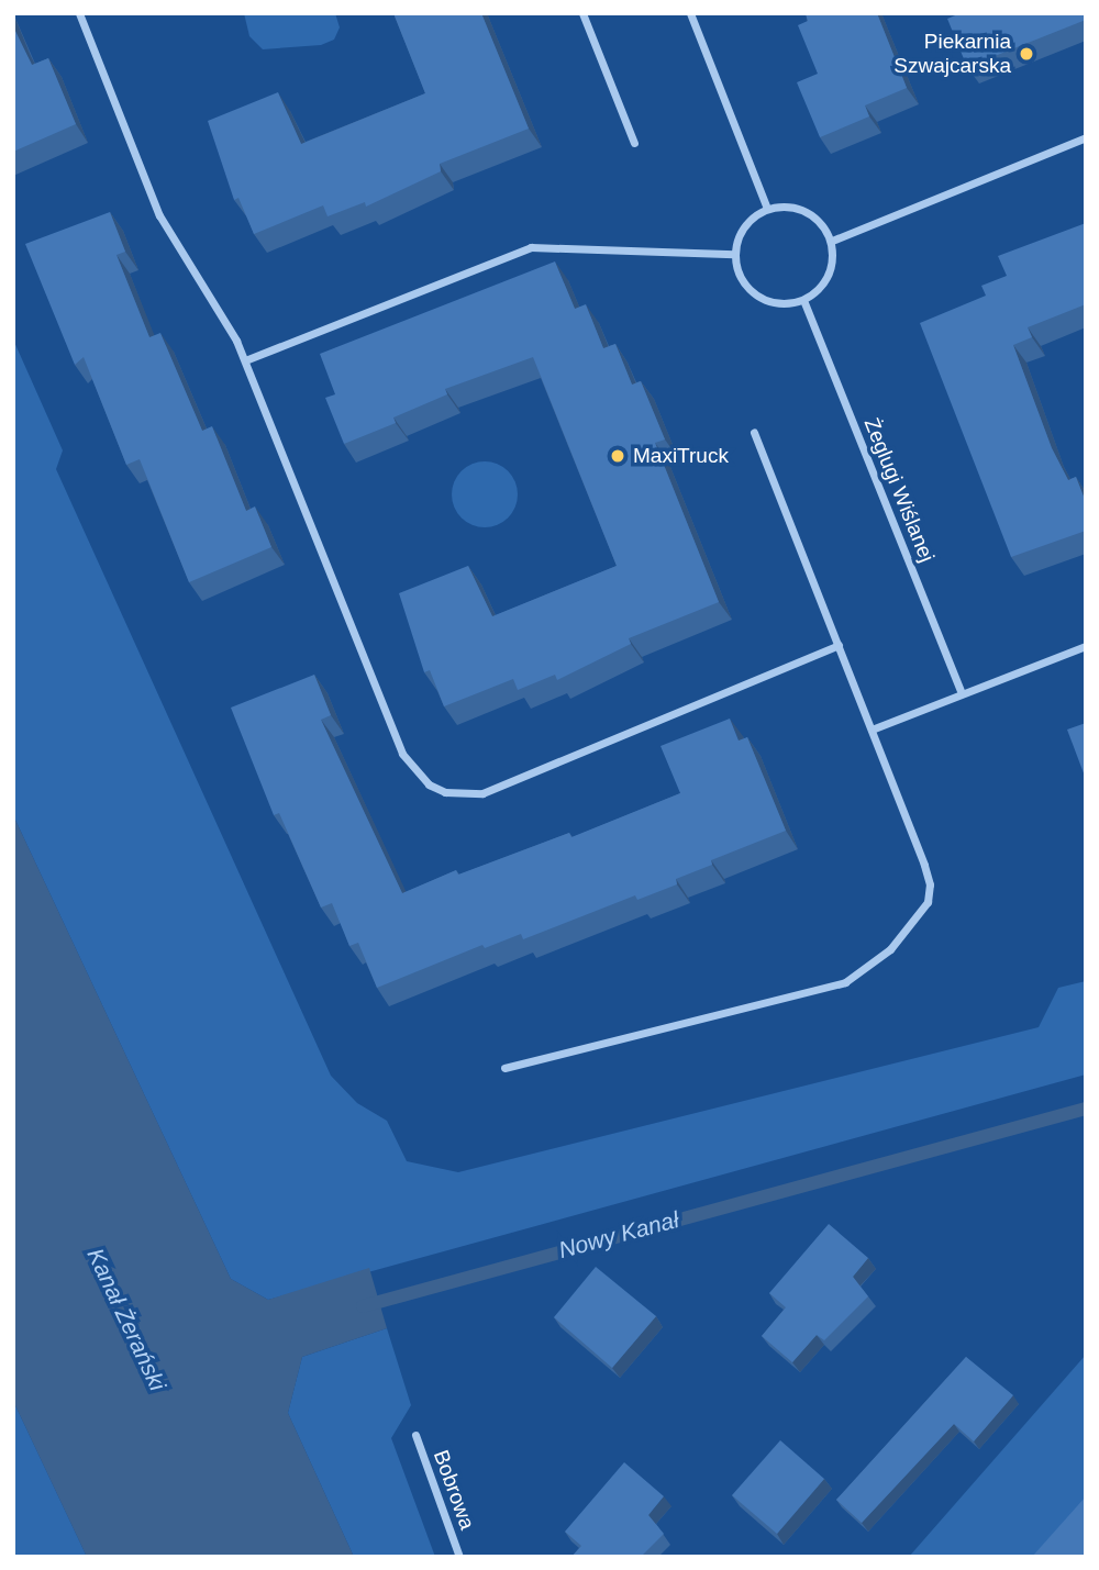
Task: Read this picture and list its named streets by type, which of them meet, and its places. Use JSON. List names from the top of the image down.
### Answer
{
  "streets": {
    "street": ["Żeglugi Wiślanej", "Bobrowa"]
  },
  "water": ["Nowy Kanał", "Kanał Żerański"],
  "places": ["Piekarnia Szwajcarska", "MaxiTruck"]
}
